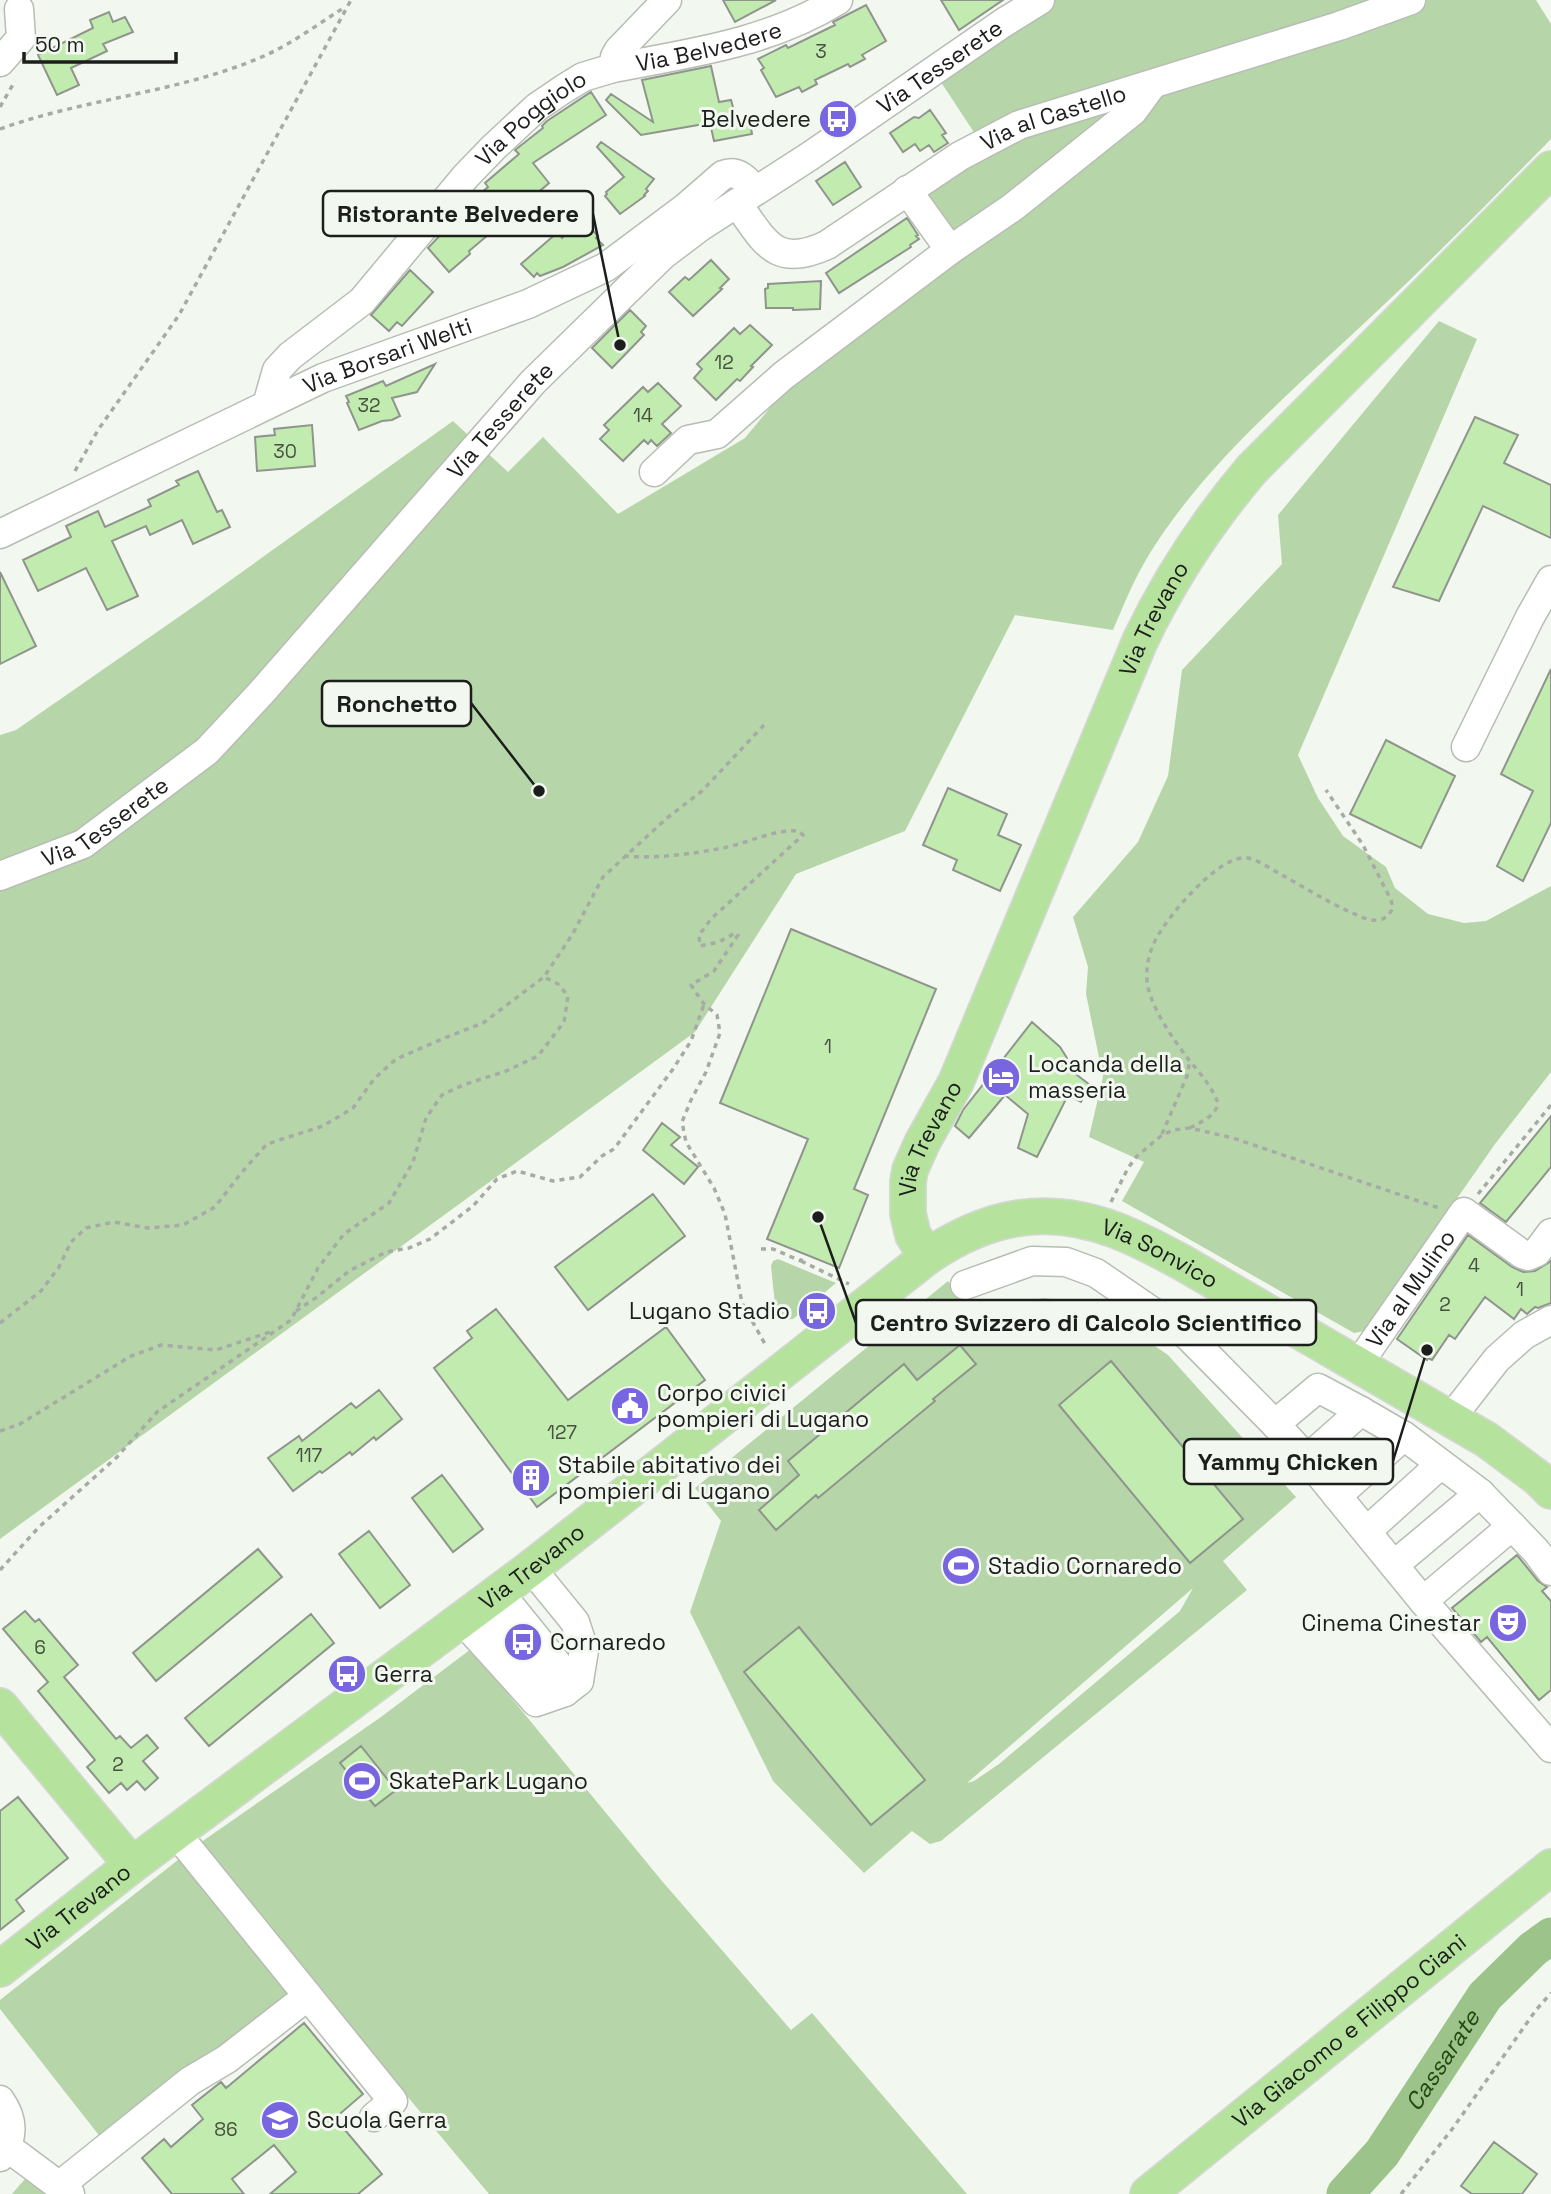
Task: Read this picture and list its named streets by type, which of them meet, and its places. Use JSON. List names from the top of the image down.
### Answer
{
  "streets": {
    "main road": ["Via Trevano", "Via Sonvico", "Via Giacomo e Filippo Ciani"],
    "street": [
      "Via Belvedere",
      "Via Tesserete",
      "Via al Castello",
      "Via Poggiolo",
      "Via Borsari Welti",
      "Via al Mulino"
    ]
  },
  "crossings": [
    ["Via Belvedere", "Via Poggiolo"],
    ["Via Tesserete", "Via al Castello"],
    ["Via Tesserete", "Via Borsari Welti"],
    ["Via al Castello", "Via Borsari Welti"],
    ["Via Poggiolo", "Via Borsari Welti"],
    ["Via Trevano", "Via Sonvico"],
    ["Via Sonvico", "Via al Mulino"]
  ],
  "water": ["Cassarate"],
  "places": {
    "bus stop": [
      "Belvedere",
      "Lugano Stadio",
      "Cornaredo",
      "Gerra"
    ],
    "other": [
      "Ristorante Belvedere",
      "Ronchetto",
      "Centro Svizzero di Calcolo Scientifico",
      "Yammy Chicken"
    ],
    "hotel": ["Locanda della masseria"],
    "public building": ["Corpo civici pompieri di Lugano"],
    "building": ["Stabile abitativo dei pompieri di Lugano"],
    "sports": ["Stadio Cornaredo", "SkatePark Lugano"],
    "theatre": ["Cinema Cinestar"],
    "school or university": ["Scuola Gerra"]
  },
  "house_numbers": [
    "3",
    "12",
    "32",
    "14",
    "30",
    "1",
    "4",
    "1",
    "2",
    "127",
    "117",
    "6",
    "2",
    "86"
  ],
  "scale_bar": "50 m"
}
